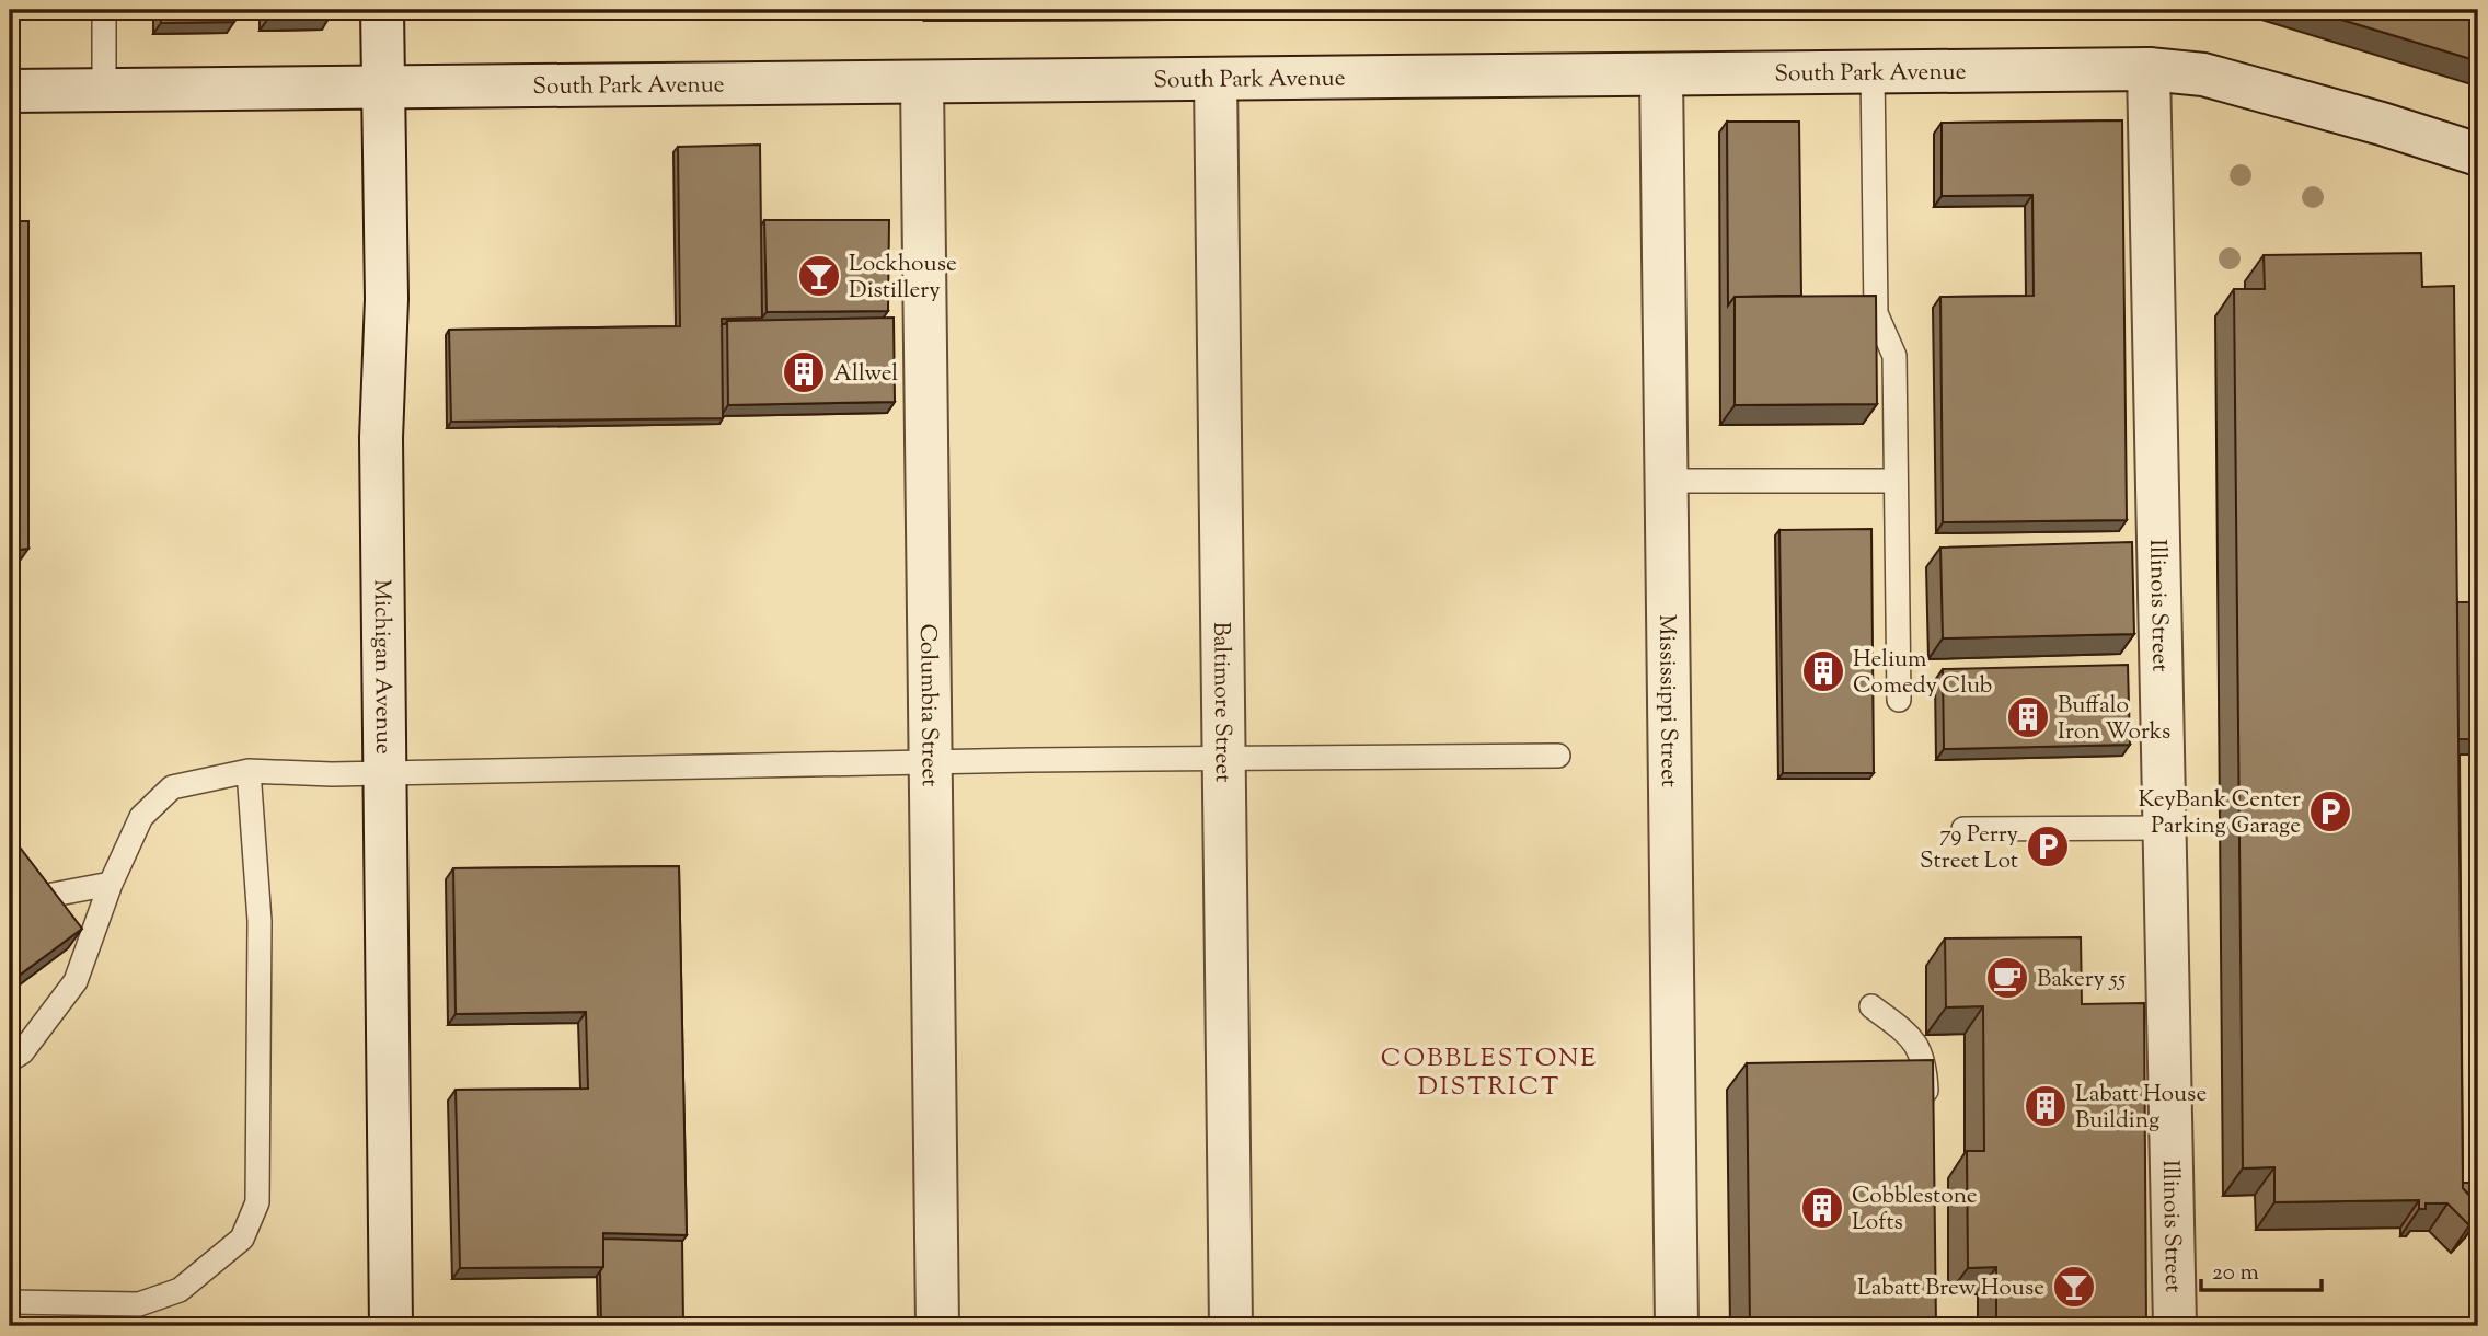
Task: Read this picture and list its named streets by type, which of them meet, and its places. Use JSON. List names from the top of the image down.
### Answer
{
  "streets": {
    "street": [
      "South Park Avenue",
      "Illinois Street",
      "Michigan Avenue",
      "Mississippi Street",
      "Baltimore Street",
      "Columbia Street"
    ]
  },
  "crossings": [
    ["South Park Avenue", "Illinois Street"],
    ["South Park Avenue", "Michigan Avenue"],
    ["South Park Avenue", "Mississippi Street"],
    ["South Park Avenue", "Baltimore Street"],
    ["South Park Avenue", "Columbia Street"]
  ],
  "districts": ["COBBLESTONE DISTRICT"],
  "places": {
    "bar": ["Lockhouse Distillery", "Labatt Brew House"],
    "building": [
      "Allwel",
      "Helium Comedy Club",
      "Buffalo Iron Works",
      "Labatt House Building",
      "Cobblestone Lofts"
    ],
    "parking": ["KeyBank Center Parking Garage", "79 Perry Street Lot"],
    "cafe": ["Bakery 55"]
  },
  "scale_bar": "20 m"
}
